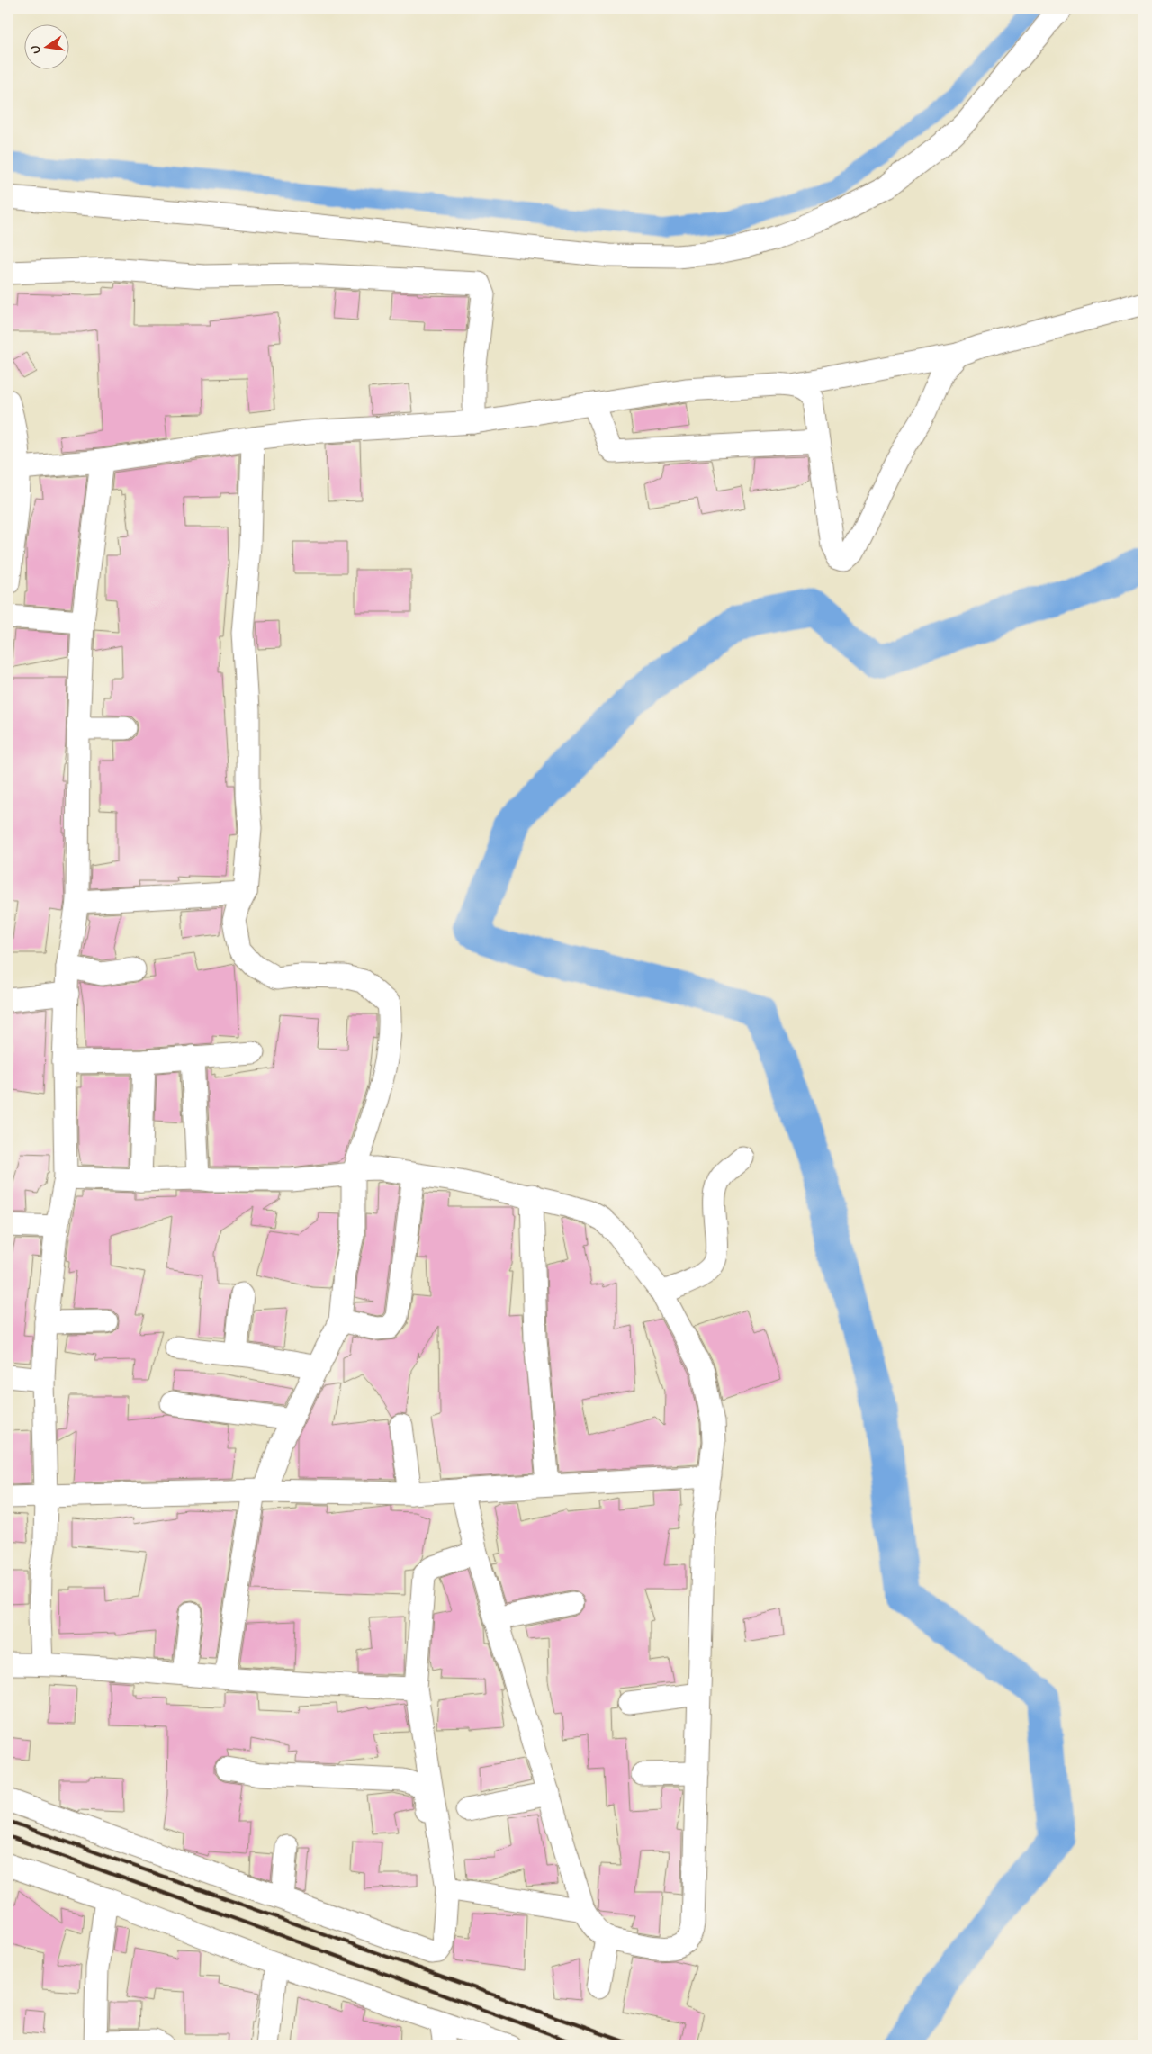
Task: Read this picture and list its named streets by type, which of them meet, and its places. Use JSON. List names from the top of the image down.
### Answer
{
  "north": "left"
}
